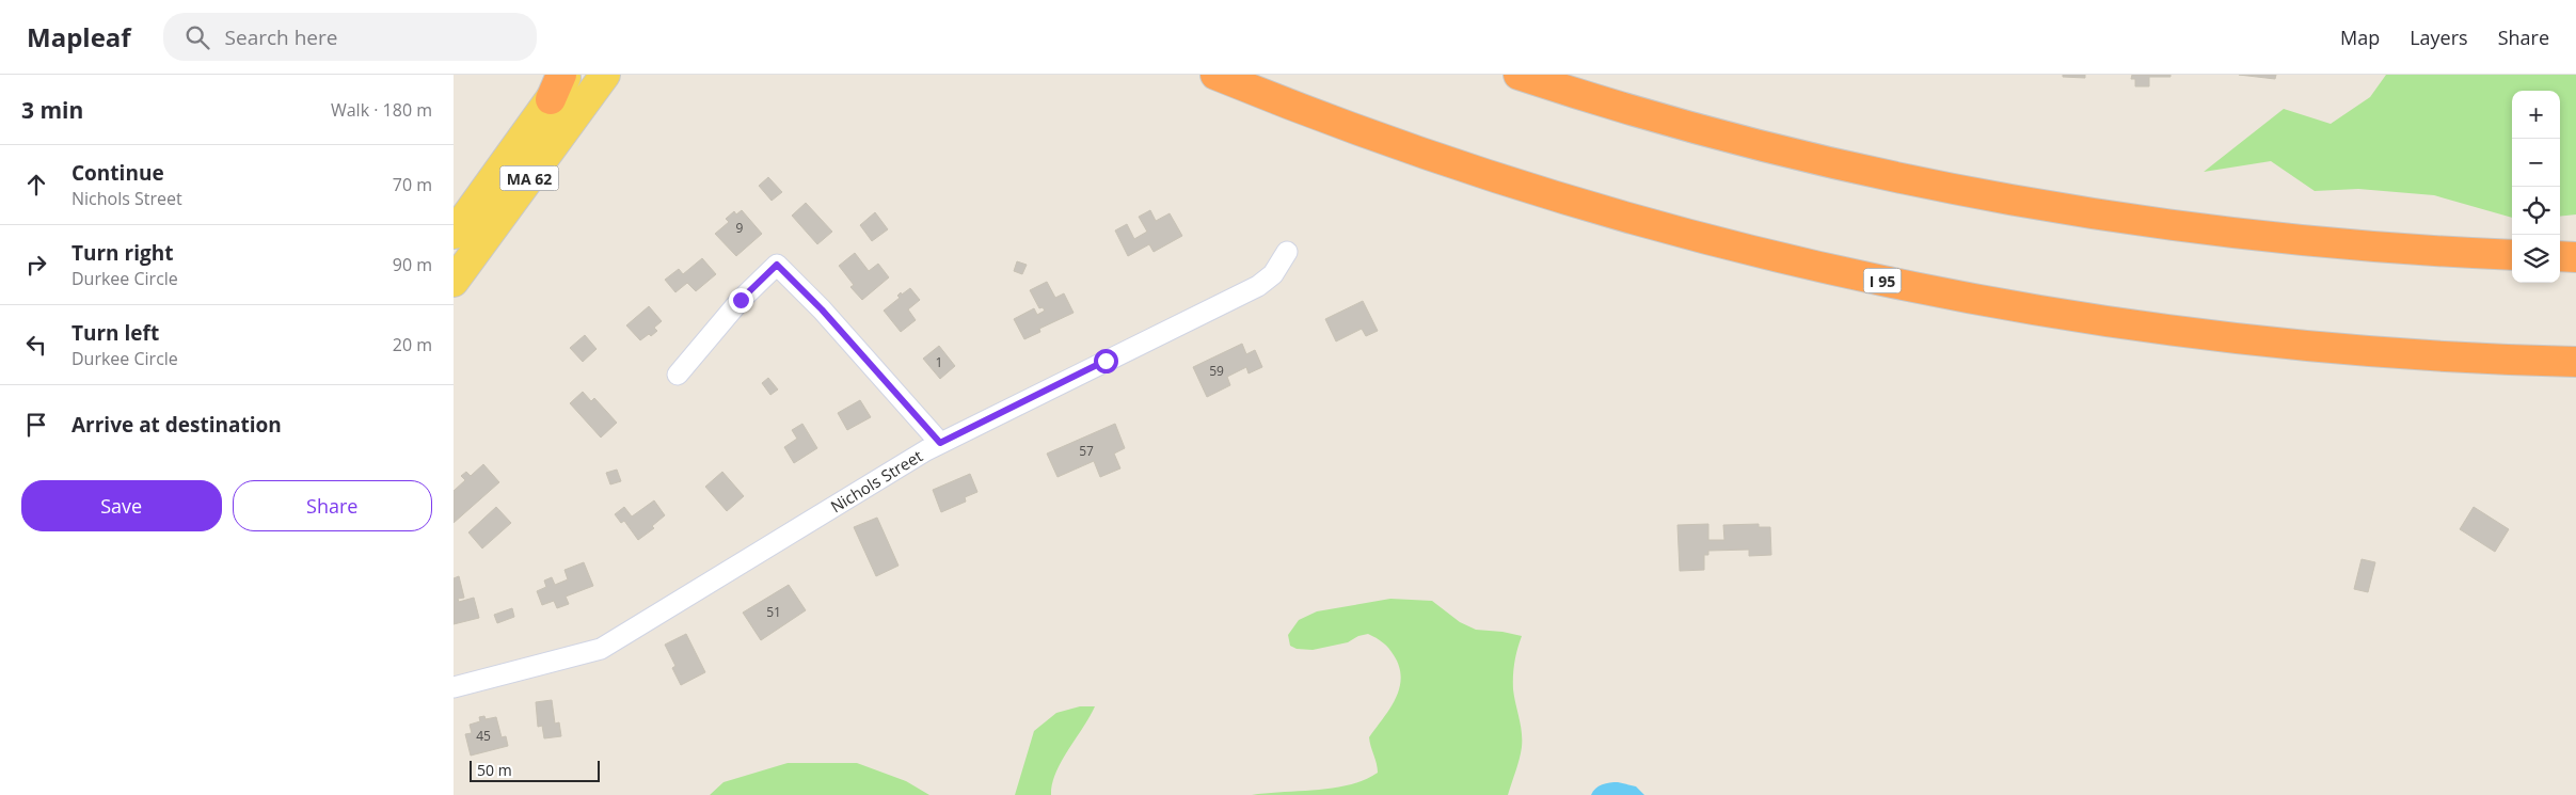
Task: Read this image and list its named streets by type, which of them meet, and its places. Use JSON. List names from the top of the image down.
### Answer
{
  "streets": {
    "highway": ["I 95"],
    "main road": ["MA 62"],
    "street": ["Nichols Street"]
  },
  "house_numbers": [
    "9",
    "1",
    "59",
    "57",
    "51",
    "45"
  ],
  "scale_bar": "50 m",
  "page": {
    "header": "Mapleaf",
    "search": "Search here",
    "nav": ["Map", "Layers", "Share"],
    "heading": ["3 min", "Walk · 180 m"],
    "map_buttons": ["+", "−"],
    "list": [
      ["Continue", "Nichols Street", "70 m"],
      ["Turn right", "Durkee Circle", "90 m"],
      ["Turn left", "Durkee Circle", "20 m"],
      "Arrive at destination"
    ],
    "buttons": ["Save", "Share"],
    "scale": "50 m"
  }
}
